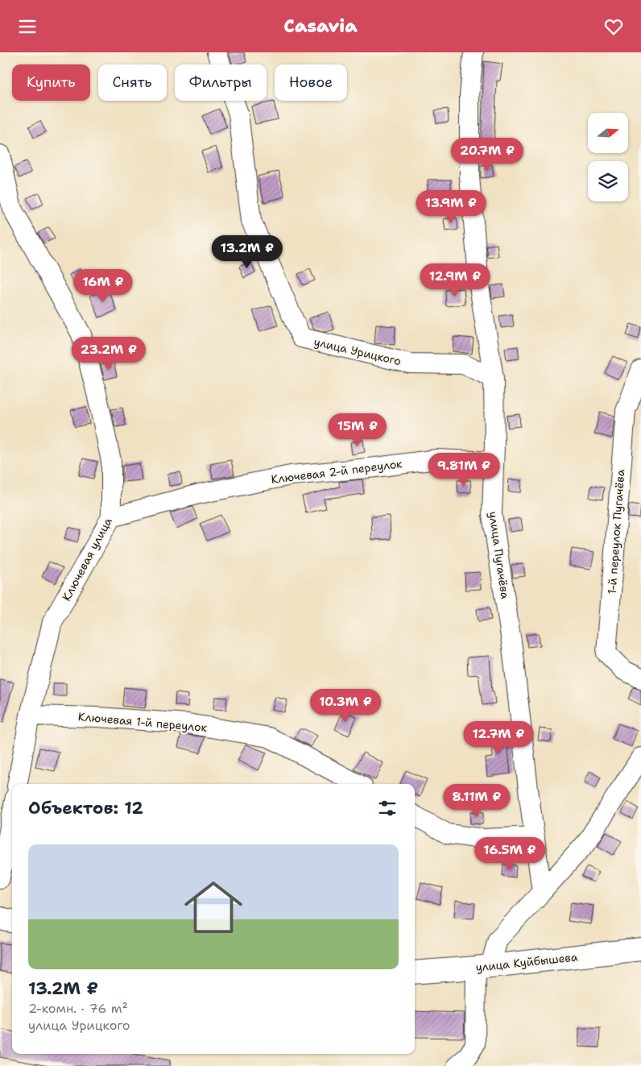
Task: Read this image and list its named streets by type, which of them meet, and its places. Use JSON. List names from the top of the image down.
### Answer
{
  "streets": {
    "main road": ["улица Куйбышева"],
    "street": [
      "улица Урицкого",
      "Ключевая 2-й переулок",
      "1-й переулок Пугачёва",
      "улица Пугачёва",
      "Ключевая улица",
      "Ключевая 1-й переулок"
    ]
  },
  "crossings": [
    ["улица Урицкого", "улица Пугачёва"],
    ["Ключевая 2-й переулок", "улица Пугачёва"],
    ["Ключевая 2-й переулок", "Ключевая улица"],
    ["Ключевая улица", "Ключевая 1-й переулок"]
  ],
  "north": "right",
  "page": {
    "header": "Casavia",
    "chip": [
      "Купить",
      "Снять",
      "Фильтры",
      "Новое"
    ],
    "price": [
      "20.7M ₽",
      "13.9M ₽",
      "13.2M ₽",
      "12.9M ₽",
      "16M ₽",
      "23.2M ₽",
      "15M ₽",
      "9.81M ₽",
      "10.3M ₽",
      "12.7M ₽",
      "8.11M ₽",
      "16.5M ₽"
    ],
    "heading": "Объектов: 12",
    "list": [
      {
        "name": "13.2M ₽",
        "note": "2-комн. · 76 m² · улица Урицкого"
      }
    ]
  }
}
